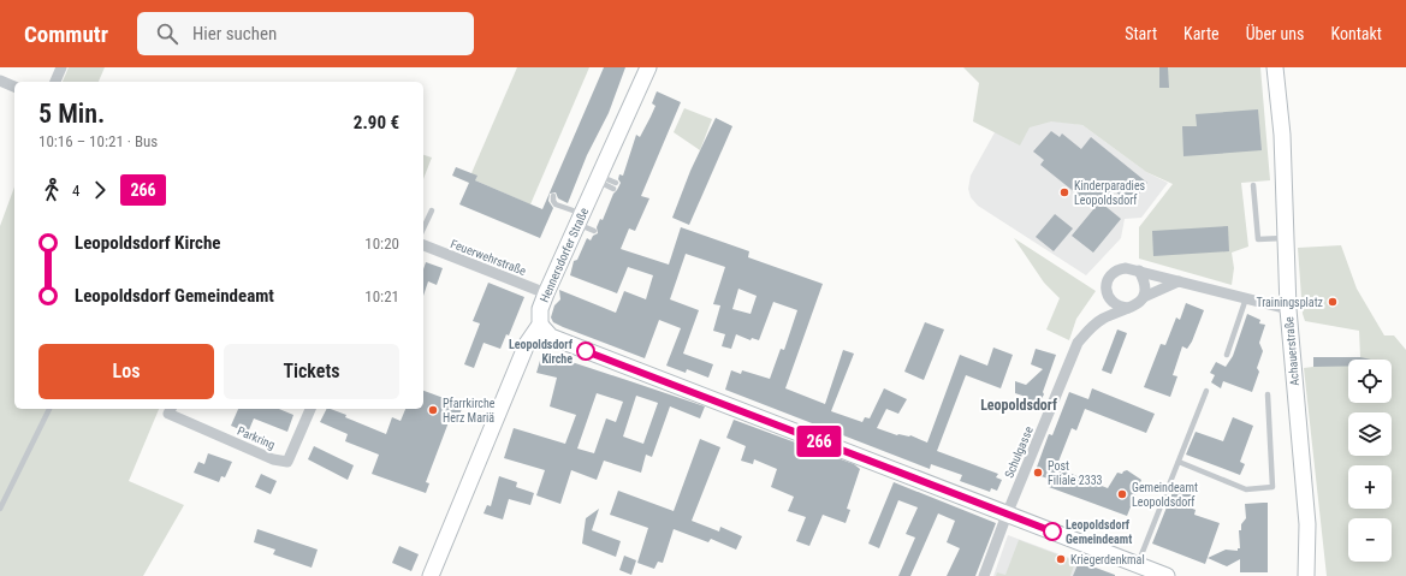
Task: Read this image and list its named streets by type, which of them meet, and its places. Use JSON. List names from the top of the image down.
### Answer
{
  "streets": {
    "street": [
      "Hennersdorfer Straße",
      "Feuerwehrstraße",
      "Achauerstraße",
      "Parkring",
      "Schulgasse"
    ]
  },
  "crossings": [
    ["Hennersdorfer Straße", "Feuerwehrstraße"]
  ],
  "districts": ["Leopoldsdorf"],
  "places": [
    "Kinderparadies Leopoldsdorf",
    "Trainingsplatz",
    "Leopoldsdorf Kirche",
    "Pfarrkirche Herz Mariä",
    "Post Filiale 2333",
    "Gemeindeamt Leopoldsdorf",
    "Leopoldsdorf Gemeindeamt",
    "Kriegerdenkmal"
  ],
  "lines": ["bus line 266"],
  "page": {
    "header": "Commutr",
    "search": "Hier suchen",
    "nav": [
      "Start",
      "Karte",
      "Über uns",
      "Kontakt"
    ],
    "on_map": "266",
    "heading": ["5 Min.", "10:16 – 10:21 · Bus", "2.90 €"],
    "legs": ["4", "266"],
    "list": [
      {
        "name": "Leopoldsdorf Kirche",
        "value": "10:20"
      },
      {
        "name": "Leopoldsdorf Gemeindeamt",
        "value": "10:21"
      }
    ],
    "buttons": ["Los", "Tickets"],
    "map_buttons": ["+", "−"]
  }
}
